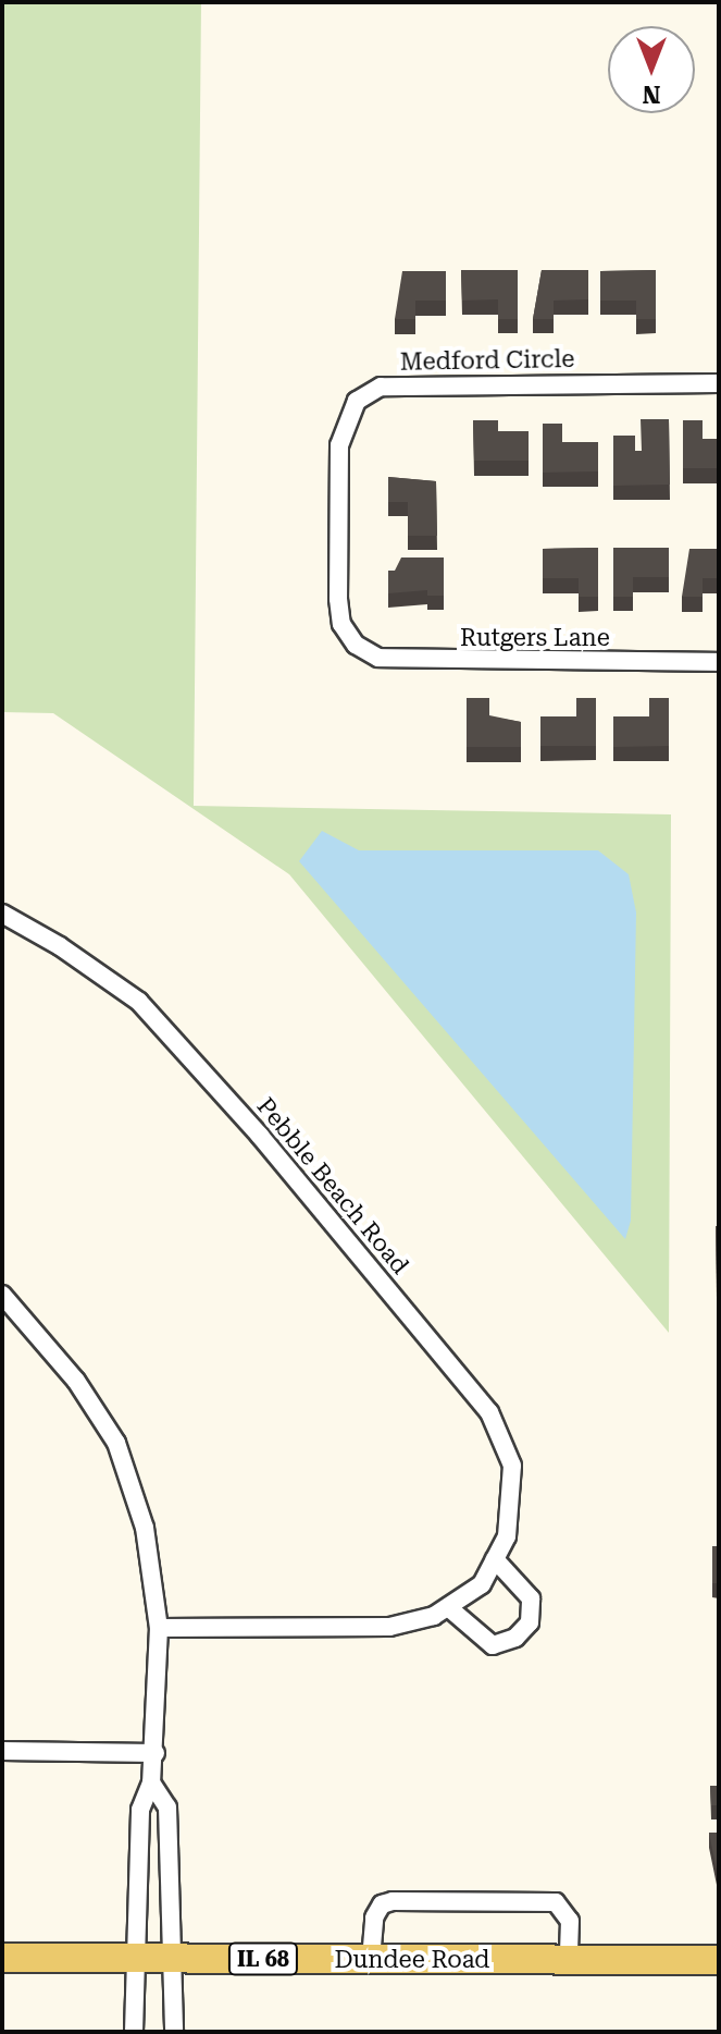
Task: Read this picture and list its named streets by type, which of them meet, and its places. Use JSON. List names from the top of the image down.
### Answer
{
  "streets": {
    "main road": ["IL 68", "Dundee Road"],
    "street": ["Medford Circle", "Rutgers Lane", "Pebble Beach Road"]
  },
  "crossings": [
    ["Medford Circle", "Rutgers Lane"]
  ],
  "north": "bottom"
}
